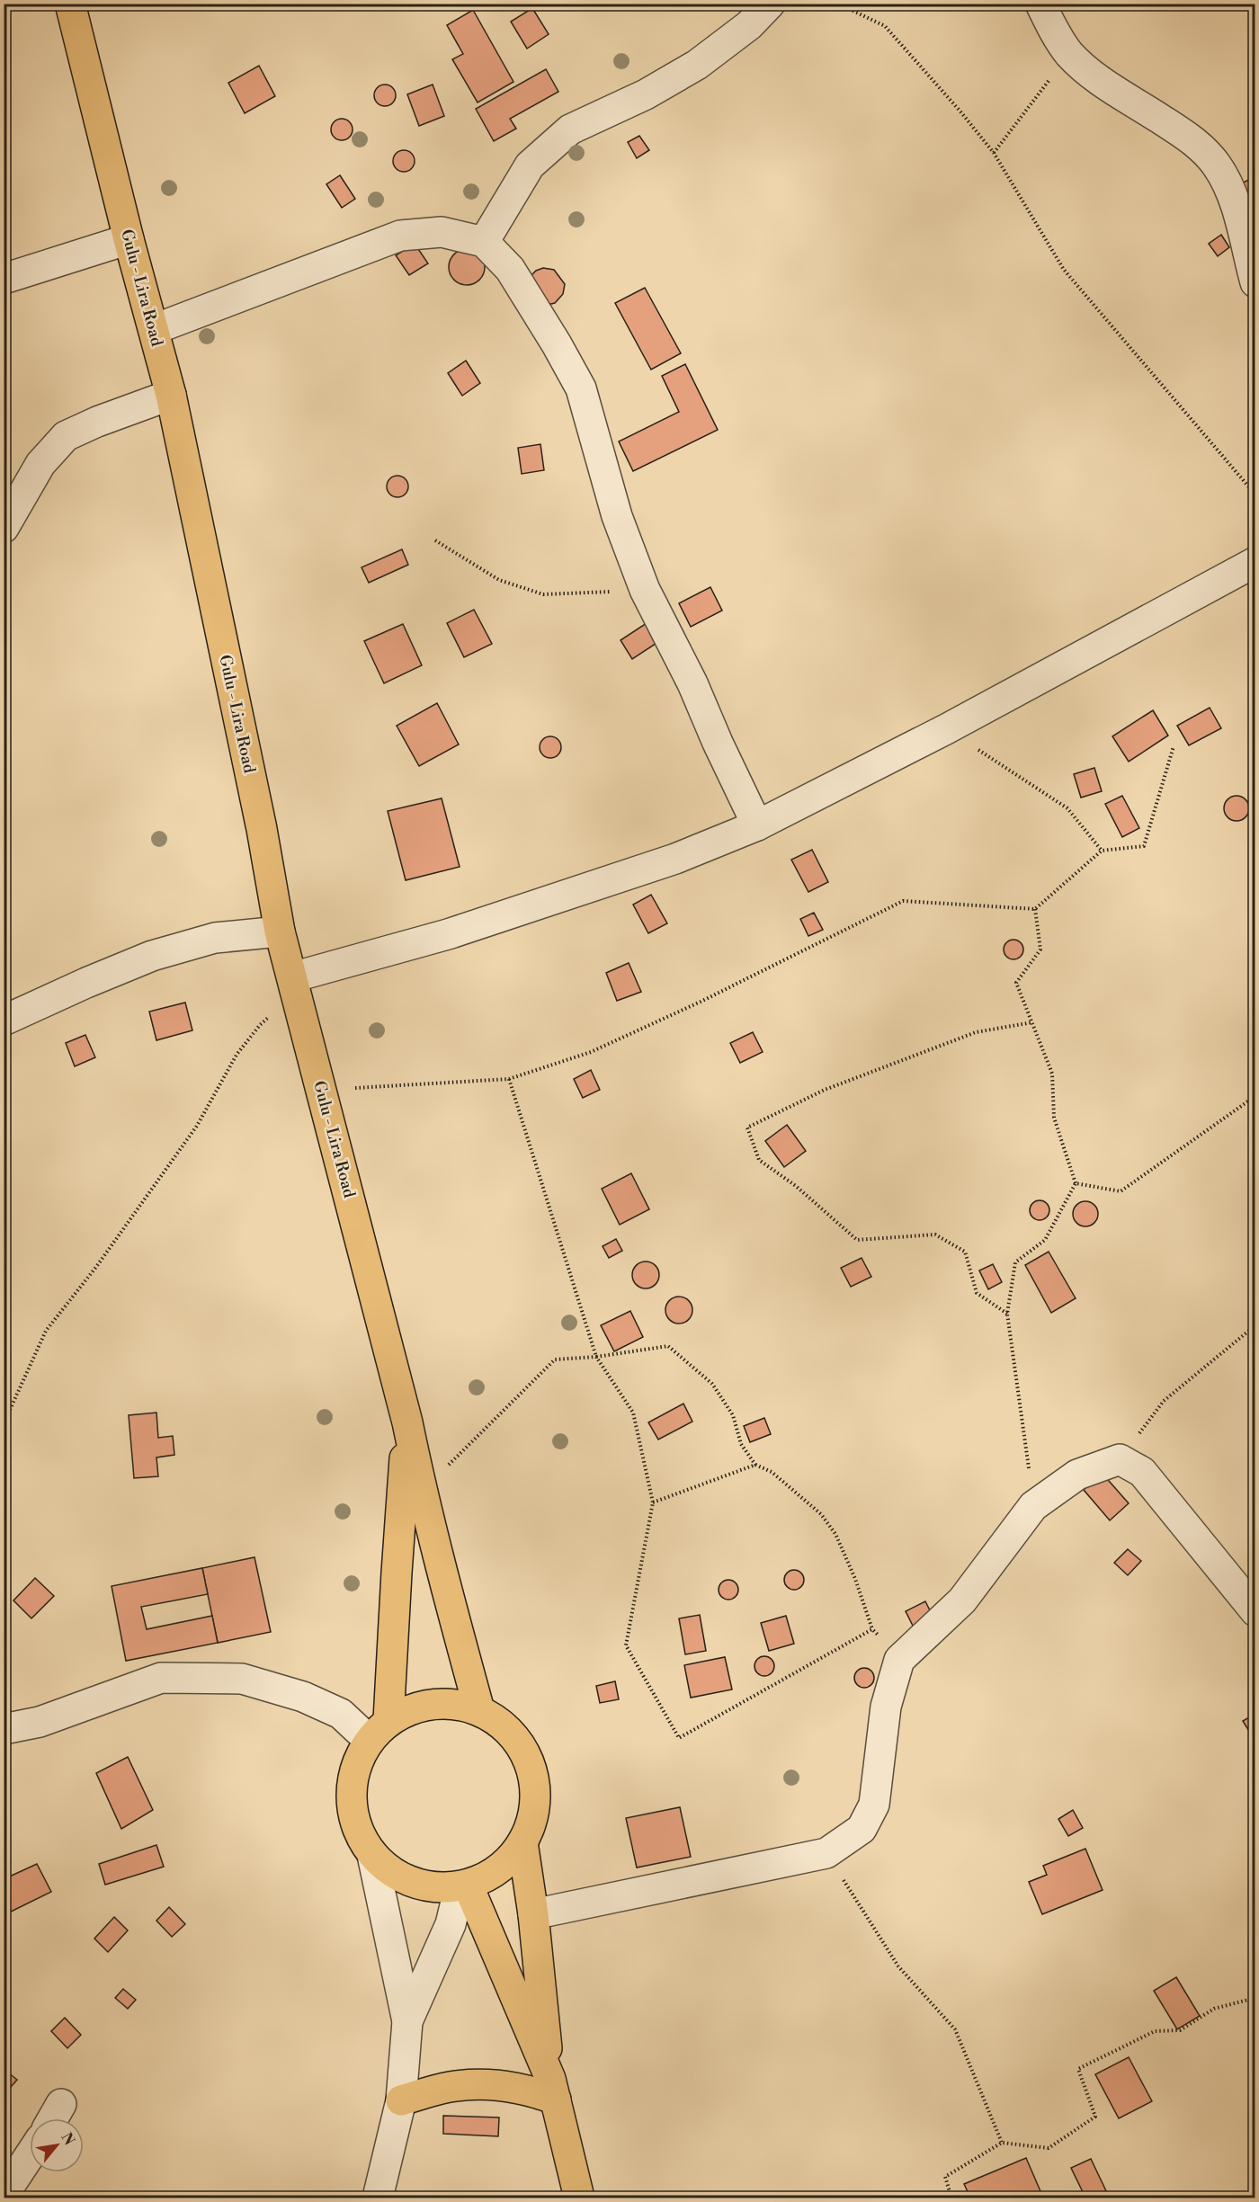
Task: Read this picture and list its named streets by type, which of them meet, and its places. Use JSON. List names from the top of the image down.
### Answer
{
  "streets": {
    "main road": ["Gulu - Lira Road"]
  },
  "north": "top right"
}
